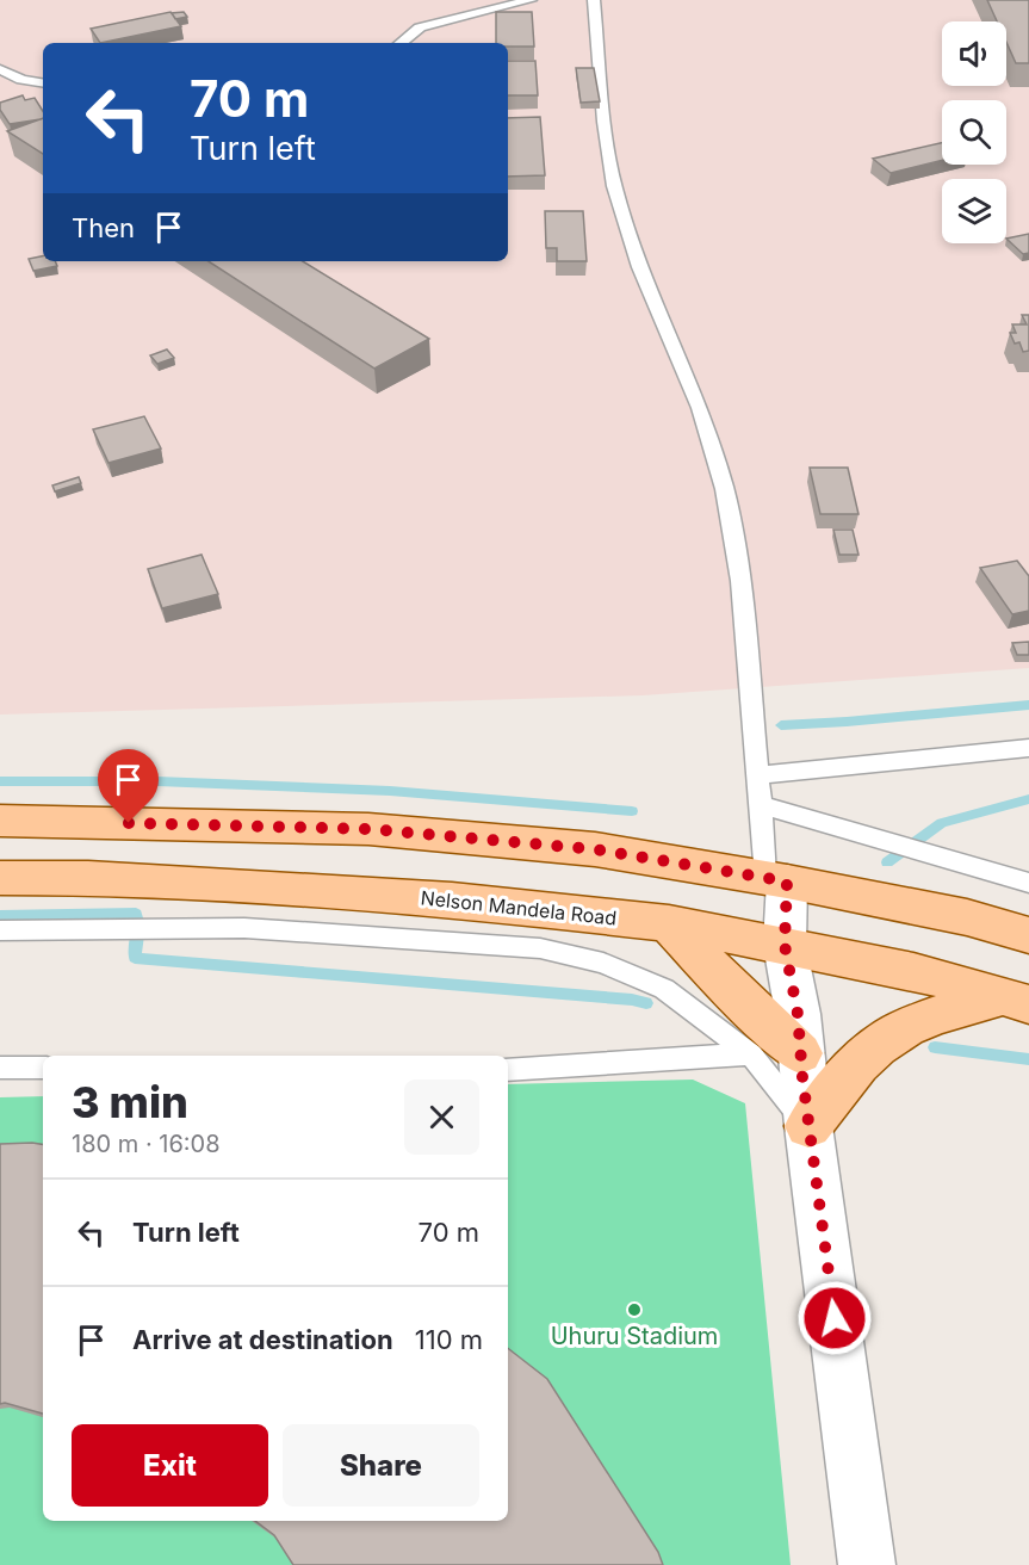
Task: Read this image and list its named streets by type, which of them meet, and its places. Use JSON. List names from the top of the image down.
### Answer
{
  "streets": {
    "main road": ["Nelson Mandela Road"]
  },
  "places": ["Uhuru Stadium"],
  "page": {
    "turn": ["70 m", "Turn left"],
    "then": "Then",
    "heading": ["3 min", "180 m · 16:08"],
    "list": [
      {
        "name": "Turn left",
        "value": "70 m"
      },
      {
        "name": "Arrive at destination",
        "value": "110 m"
      }
    ],
    "buttons": ["Exit", "Share"]
  }
}
